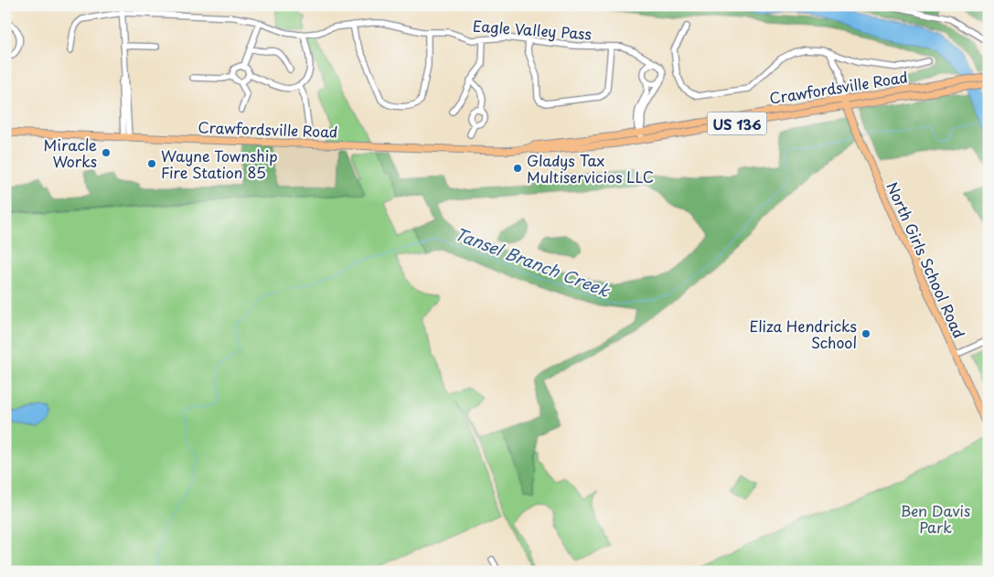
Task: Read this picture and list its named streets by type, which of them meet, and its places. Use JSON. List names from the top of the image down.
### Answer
{
  "streets": {
    "main road": ["Crawfordsville Road", "US 136", "North Girls School Road"],
    "street": ["Eagle Valley Pass"]
  },
  "crossings": [
    ["Crawfordsville Road", "North Girls School Road"]
  ],
  "water": ["Tansel Branch Creek"],
  "parks": ["Ben Davis Park"],
  "places": [
    "Miracle Works",
    "Wayne Township Fire Station 85",
    "Gladys Tax Multiservicios LLC",
    "Eliza Hendricks School"
  ]
}
